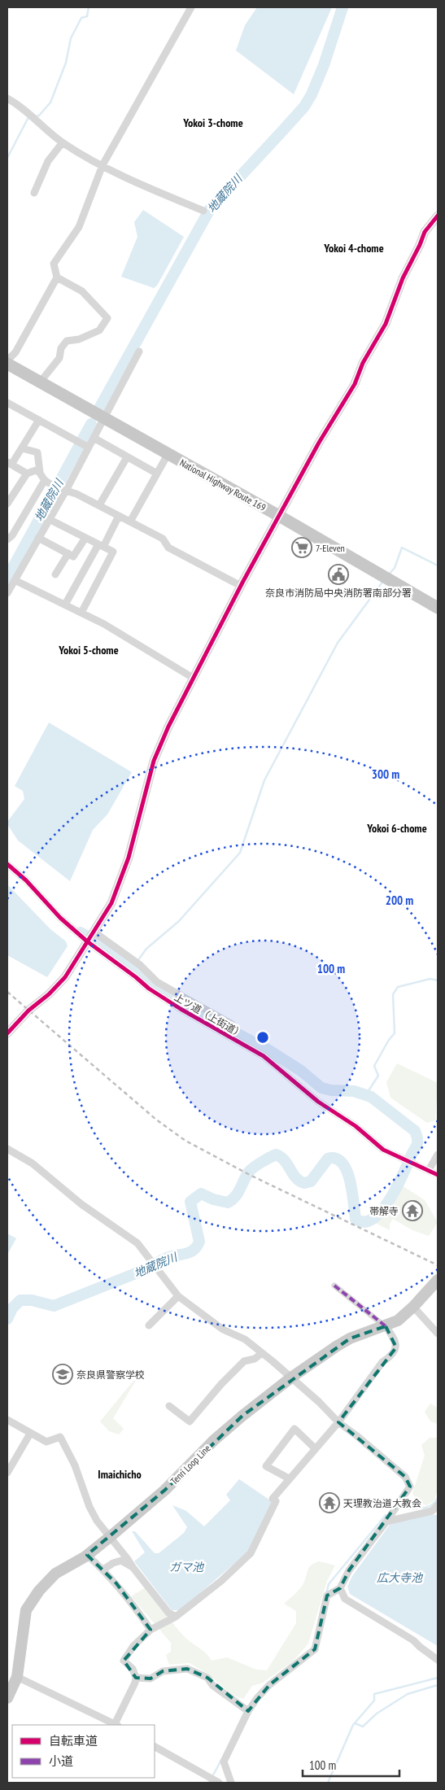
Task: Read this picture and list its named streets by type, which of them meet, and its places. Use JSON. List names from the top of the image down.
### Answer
{
  "streets": {
    "highway": ["National Highway Route 169"],
    "main road": ["Tenri Loop Line"],
    "street": ["上ツ道（上街道）"]
  },
  "districts": [
    "Yokoi 3-chome",
    "Yokoi 4-chome",
    "Yokoi 5-chome",
    "Yokoi 6-chome",
    "Imaichicho"
  ],
  "water": ["地蔵院川", "ガマ池", "広大寺池"],
  "places": {
    "supermarket": ["7-Eleven"],
    "public building": ["奈良市消防局中央消防署南部分署"],
    "temple": ["帯解寺", "天理教治道大教会"],
    "school or university": ["奈良県警察学校"]
  },
  "legend": ["自転車道", "小道"],
  "scale_bar": "100 m",
  "rings": ["300 m", "200 m", "100 m"]
}
